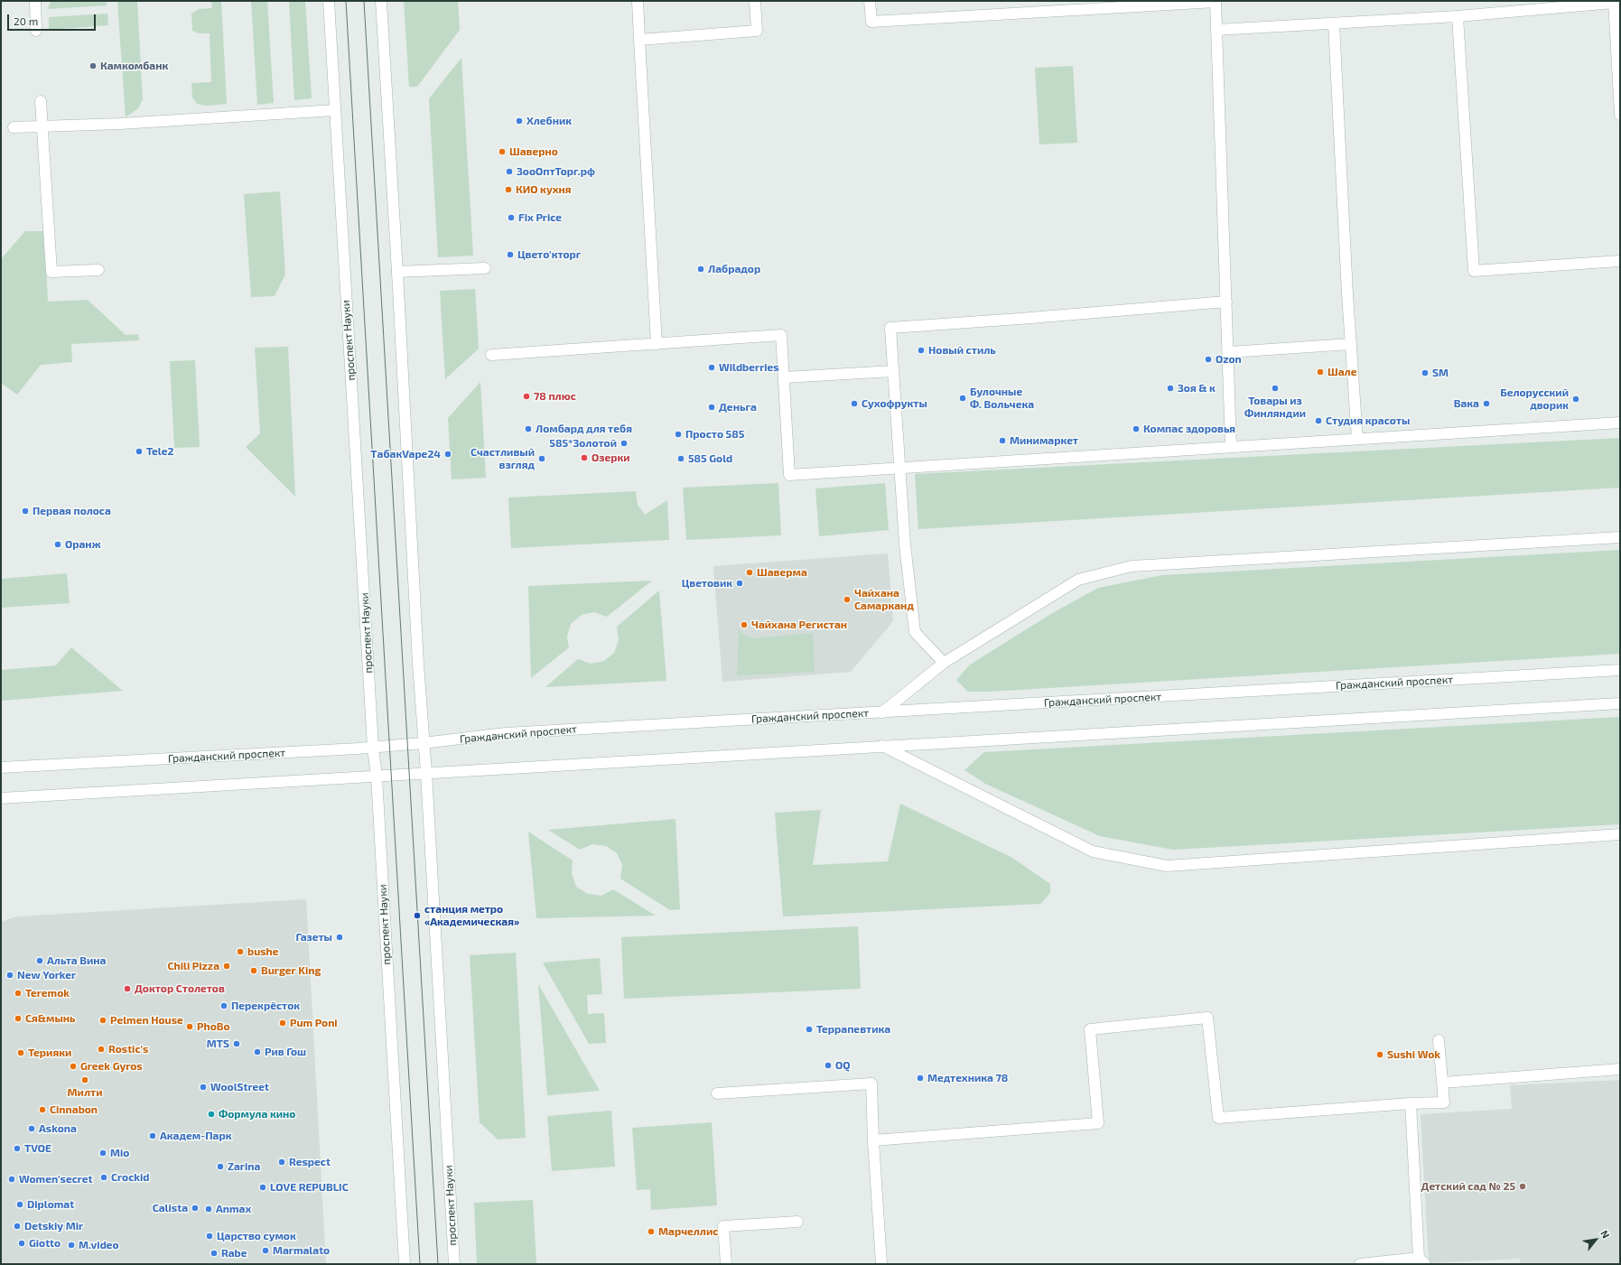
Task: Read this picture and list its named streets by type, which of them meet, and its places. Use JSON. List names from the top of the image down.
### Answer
{
  "streets": {
    "main road": ["проспект Науки", "Гражданский проспект"]
  },
  "crossings": [
    ["проспект Науки", "Гражданский проспект"]
  ],
  "places": [
    "Камкомбанк",
    "Хлебник",
    "Шаверно",
    "ЗооОптТорг.рф",
    "КИО кухня",
    "Fix Price",
    "Цвето'кторг",
    "Лабрадор",
    "Новый стиль",
    "Ozon",
    "Wildberries",
    "Шале",
    "SM",
    "Зоя & к",
    "Товары из Финляндии",
    "78 плюс",
    "Булочные Ф. Вольчека",
    "Белорусский дворик",
    "Сухофрукты",
    "Вака",
    "Деньга",
    "Студия красоты",
    "Ломбард для тебя",
    "Компас здоровья",
    "Просто 585",
    "Минимаркет",
    "585*Золотой",
    "Tele2",
    "ТабакVape24",
    "Озерки",
    "Счастливый взгляд",
    "585 Gold",
    "Первая полоса",
    "Оранж",
    "Шаверма",
    "Цветовик",
    "Чайхана Самарканд",
    "Чайхана Регистан",
    "станция метро «Академическая»",
    "Газеты",
    "bushe",
    "Альта Вина",
    "Chili Pizza",
    "Burger King",
    "New Yorker",
    "Доктор Столетов",
    "Teremok",
    "Перекрёсток",
    "Ся&мынь",
    "Pelmen House",
    "Pum Poni",
    "PhoBo",
    "Террапевтика",
    "MTS",
    "Rostic's",
    "Рив Гош",
    "Терияки",
    "Sushi Wok",
    "OQ",
    "Greek Gyros",
    "Медтехника 78",
    "Милти",
    "WoolStreet",
    "Cinnabon",
    "Формула кино",
    "Askona",
    "Академ-Парк",
    "TVOE",
    "Mio",
    "Respect",
    "Zarina",
    "Crockid",
    "Women'secret",
    "Детский сад № 25",
    "LOVE REPUBLIC",
    "Diplomat",
    "Calista",
    "Anmax",
    "Detskiy Mir",
    "Марчеллис",
    "Царство сумок",
    "Giotto",
    "M.video",
    "Marmalato",
    "Rabe"
  ],
  "scale_bar": "20 m",
  "north": "top right"
}
